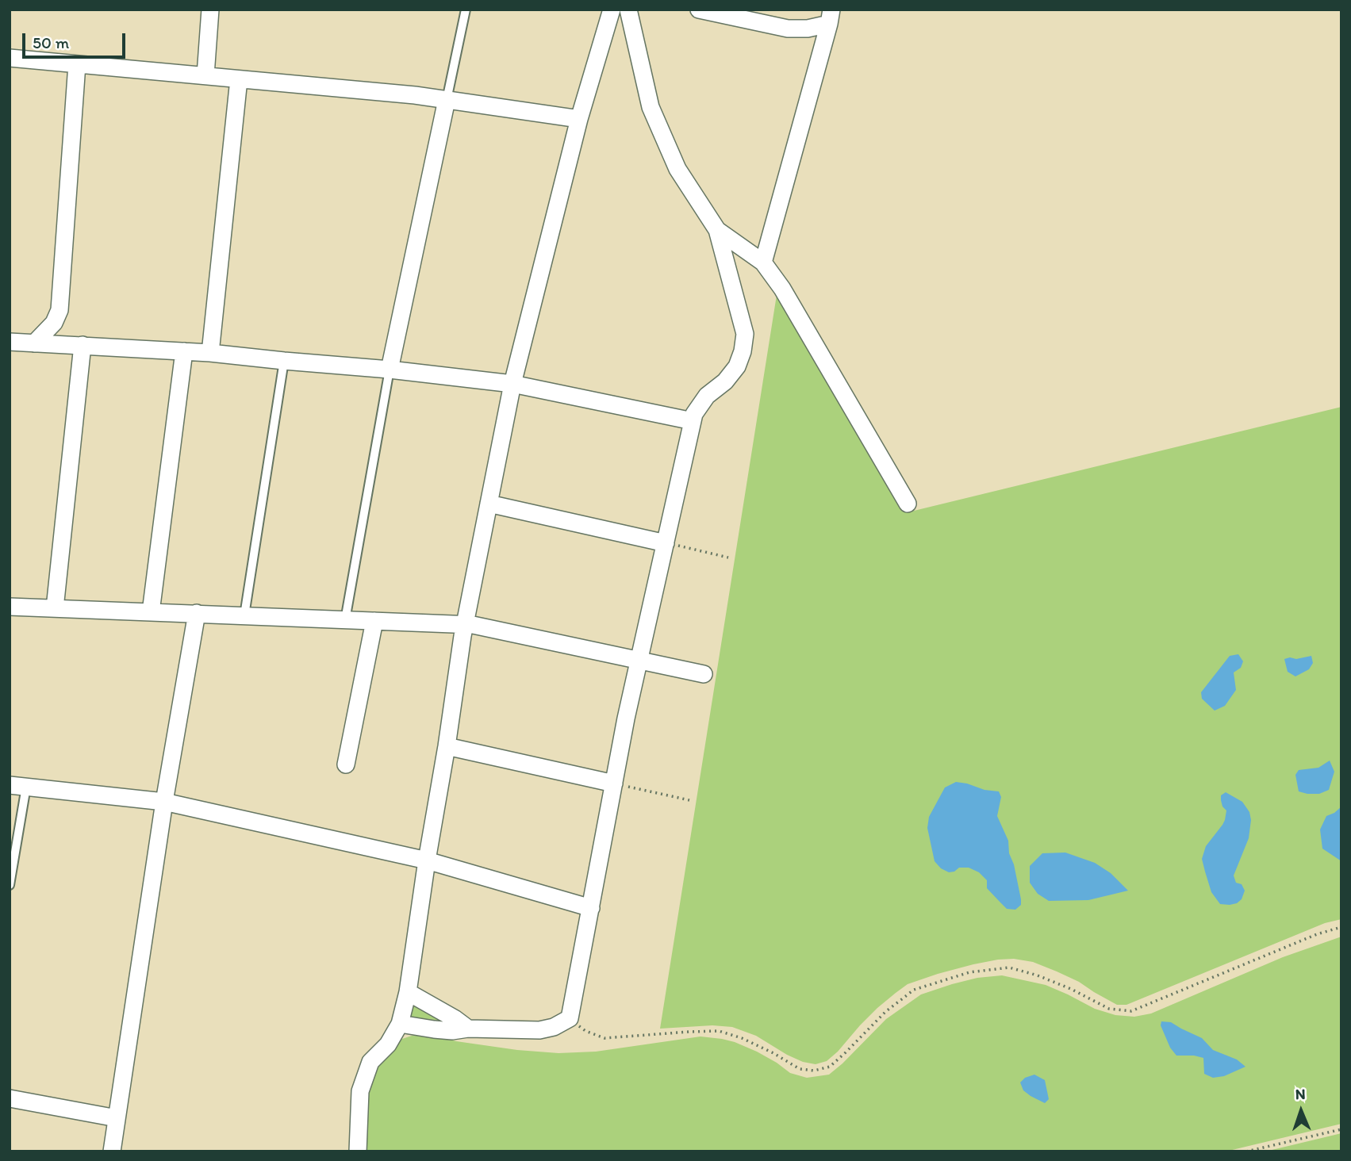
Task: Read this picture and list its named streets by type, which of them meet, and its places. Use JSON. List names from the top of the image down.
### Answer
{
  "scale_bar": "50 m",
  "north": "top"
}
